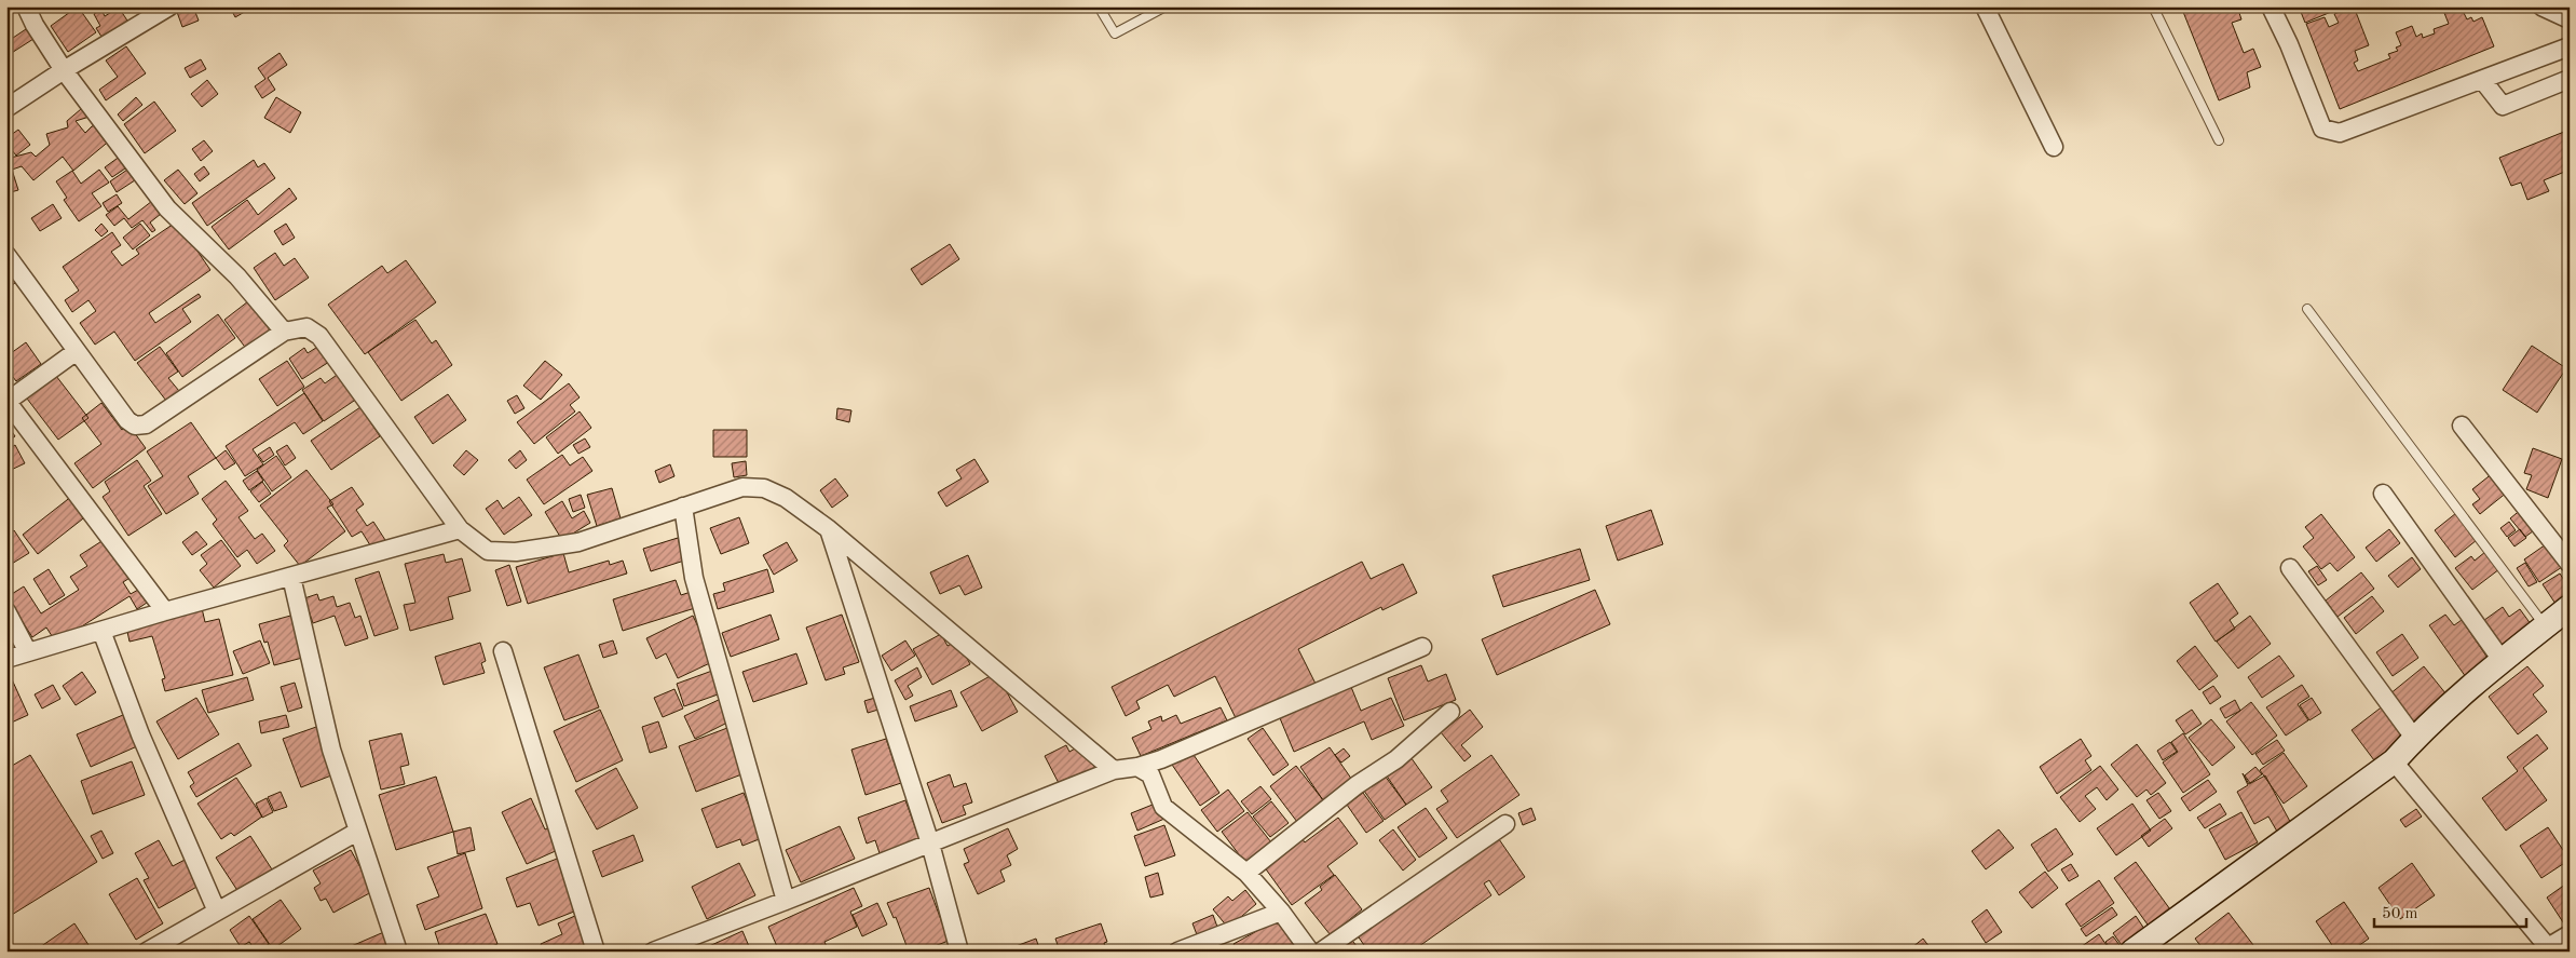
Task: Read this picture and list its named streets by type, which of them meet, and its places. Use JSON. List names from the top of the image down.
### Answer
{
  "scale_bar": "50 m"
}
